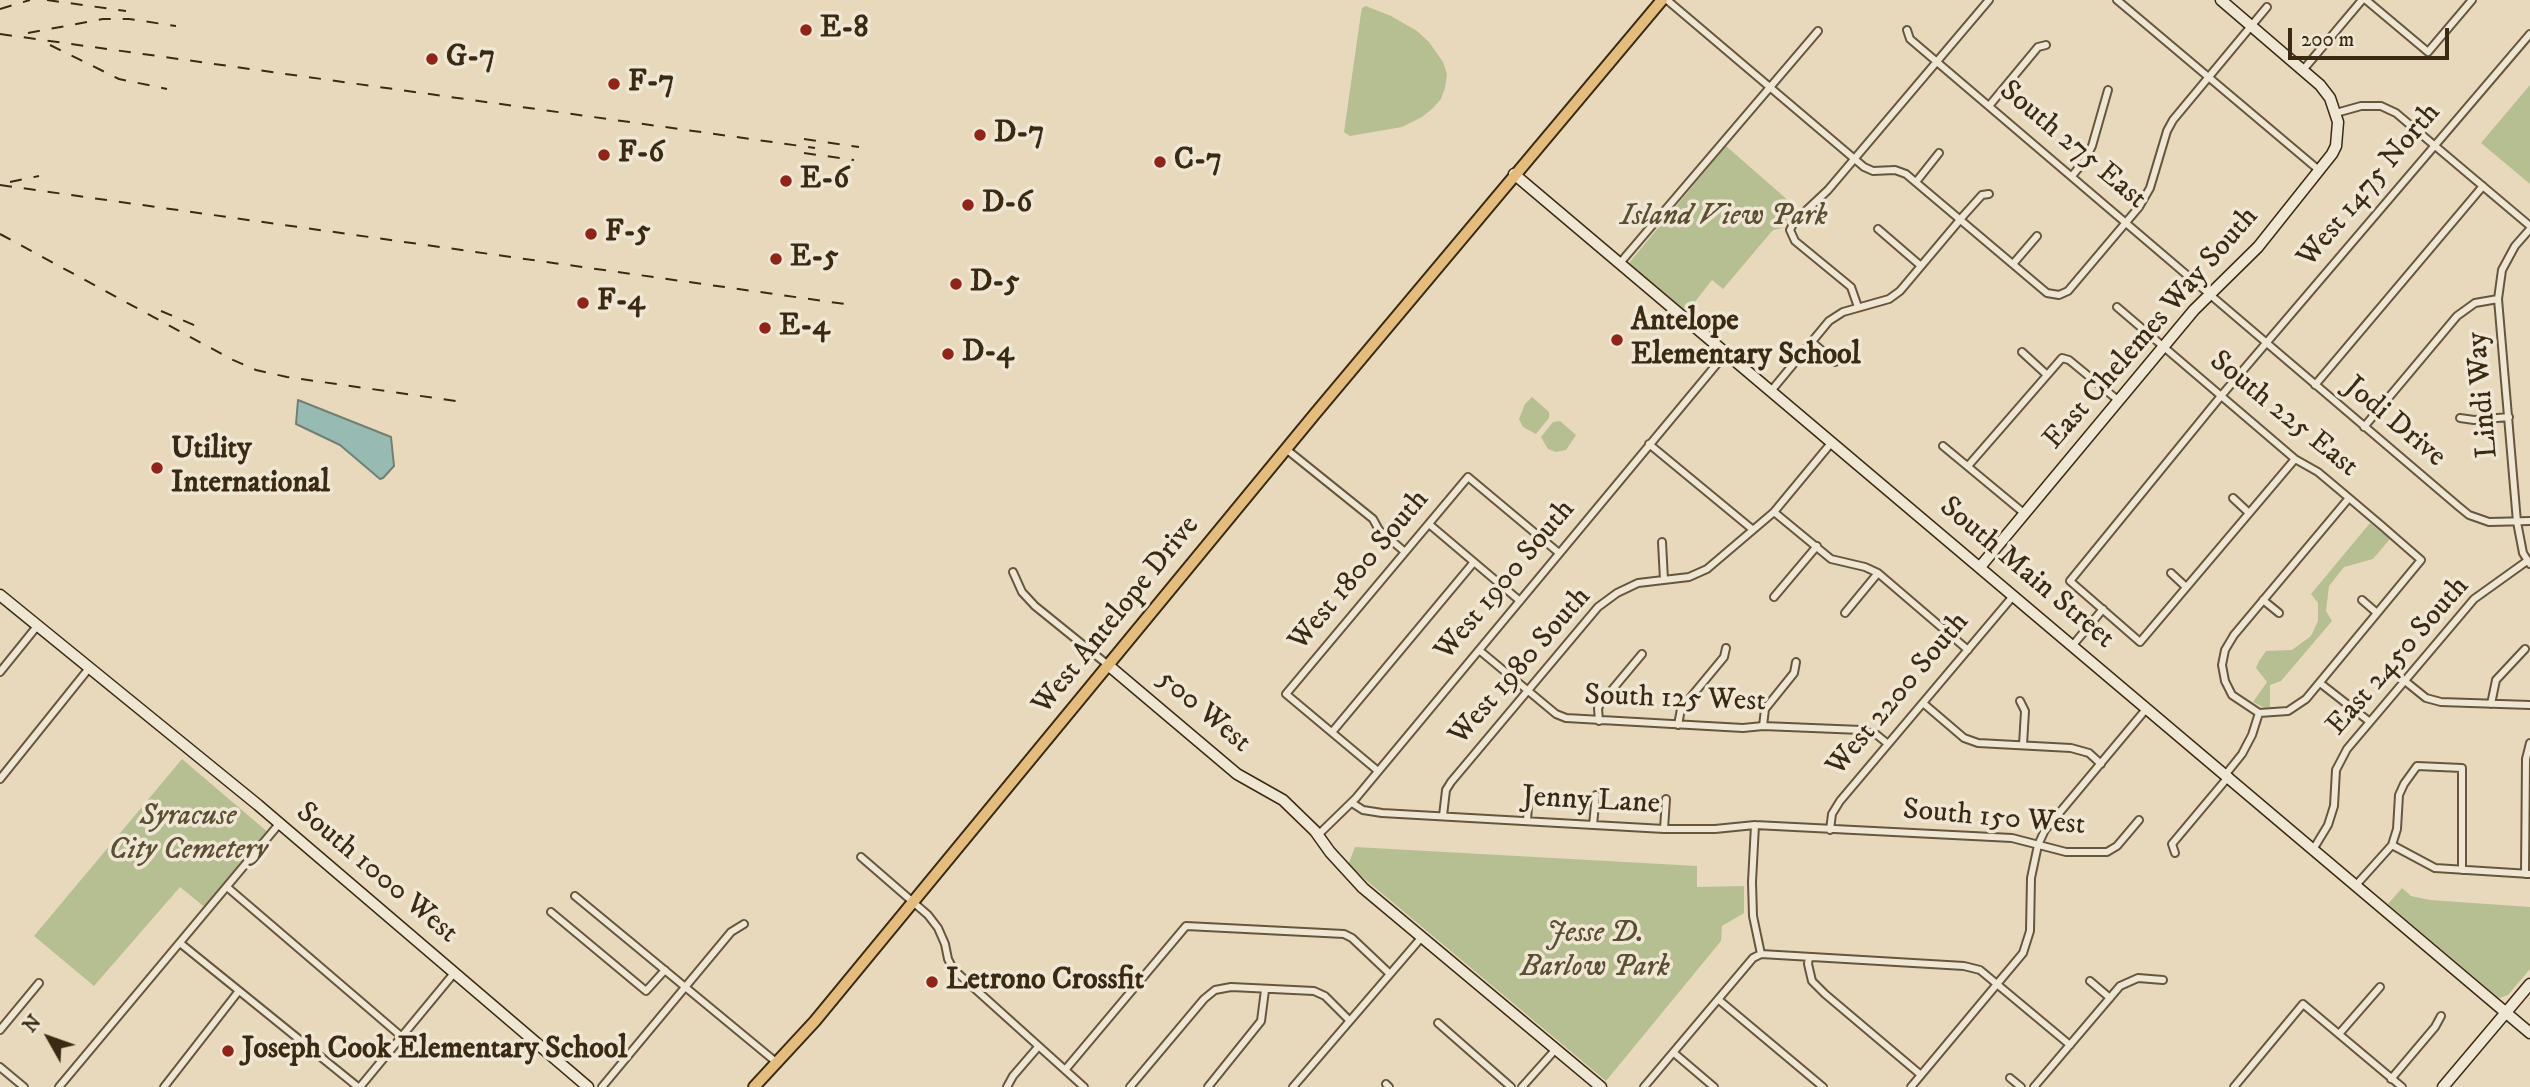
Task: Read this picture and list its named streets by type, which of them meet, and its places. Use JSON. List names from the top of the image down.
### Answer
{
  "streets": {
    "main road": ["West Antelope Drive"],
    "street": [
      "South 275 East",
      "West 1475 North",
      "East Chelemes Way South",
      "Lindi Way",
      "South 225 East",
      "Jodi Drive",
      "West 1800 South",
      "South Main Street",
      "West 1900 South",
      "East 2450 South",
      "West 1980 South",
      "West 2200 South",
      "South 125 West",
      "500 West",
      "Jenny Lane",
      "South 150 West",
      "South 1000 West"
    ]
  },
  "crossings": [
    ["South 275 East", "East Chelemes Way South"],
    ["South 275 East", "Jodi Drive"],
    ["West 1475 North", "South 225 East"],
    ["West 1475 North", "Jodi Drive"],
    ["East Chelemes Way South", "South 225 East"],
    ["East Chelemes Way South", "South Main Street"],
    ["Lindi Way", "Jodi Drive"],
    ["Lindi Way", "East 2450 South"],
    ["West 1800 South", "West 1900 South"],
    ["South Main Street", "West 1900 South"],
    ["South Main Street", "West Antelope Drive"],
    ["South Main Street", "East 2450 South"],
    ["South Main Street", "West 1980 South"],
    ["South Main Street", "West 2200 South"],
    ["West 1900 South", "South 125 West"],
    ["West 1900 South", "500 West"],
    ["West 1900 South", "Jenny Lane"],
    ["West Antelope Drive", "500 West"],
    ["West 1980 South", "South 125 West"],
    ["West 1980 South", "Jenny Lane"],
    ["West 2200 South", "South 125 West"],
    ["West 2200 South", "Jenny Lane"],
    ["West 2200 South", "South 150 West"],
    ["Jenny Lane", "South 150 West"]
  ],
  "parks": ["Island View Park", "Syracuse City Cemetery", "Jesse D. Barlow Park"],
  "places": [
    "E-8",
    "G-7",
    "F-7",
    "D-7",
    "F-6",
    "C-7",
    "E-6",
    "D-6",
    "F-5",
    "E-5",
    "D-5",
    "F-4",
    "E-4",
    "Antelope Elementary School",
    "D-4",
    "Utility International",
    "Letrono Crossfit",
    "Joseph Cook Elementary School"
  ],
  "scale_bar": "200 m",
  "north": "top left"
}
